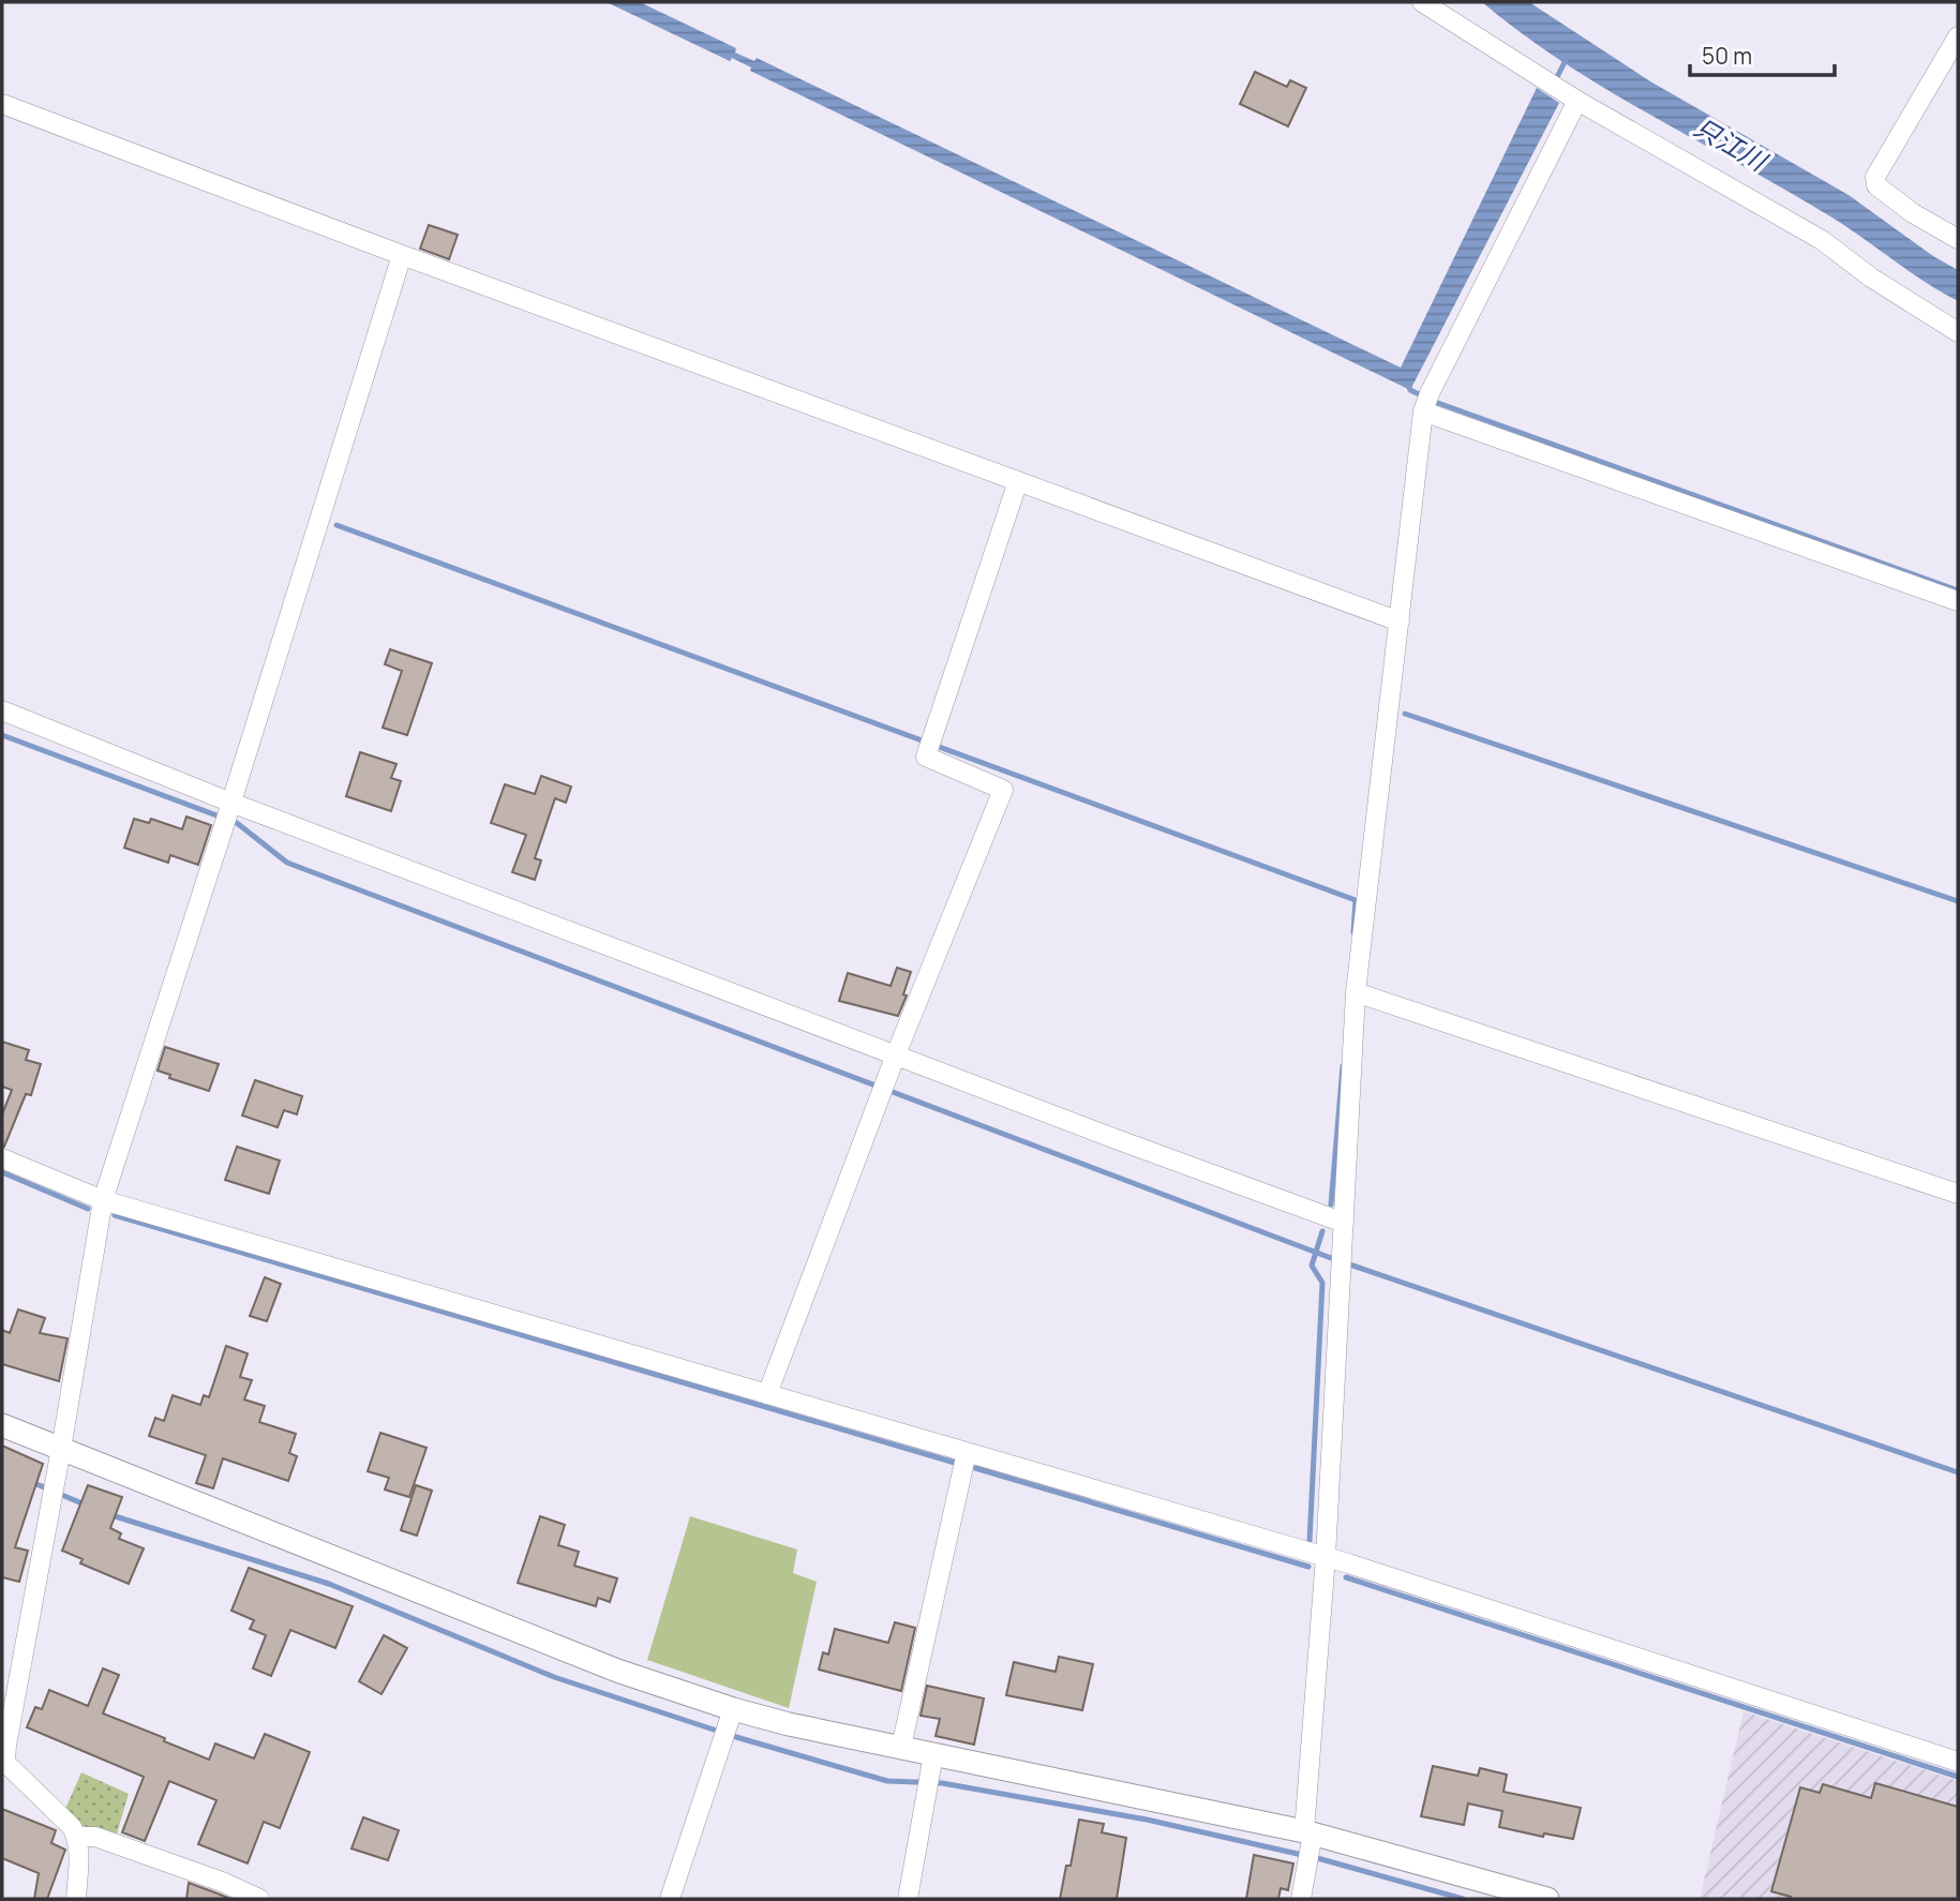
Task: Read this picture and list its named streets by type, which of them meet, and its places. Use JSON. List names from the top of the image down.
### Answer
{
  "water": ["只江川"],
  "scale_bar": "50 m"
}
